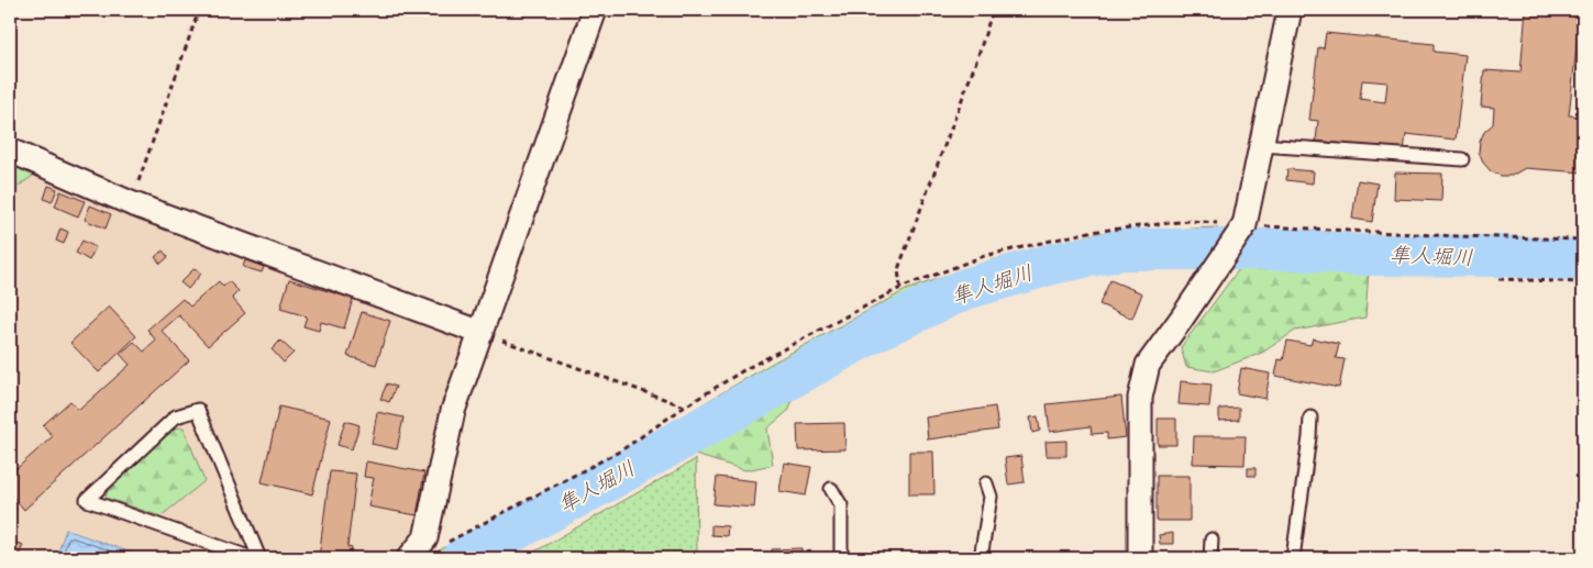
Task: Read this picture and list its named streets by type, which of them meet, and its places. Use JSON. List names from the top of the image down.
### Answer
{
  "water": ["隼人堀川"]
}
